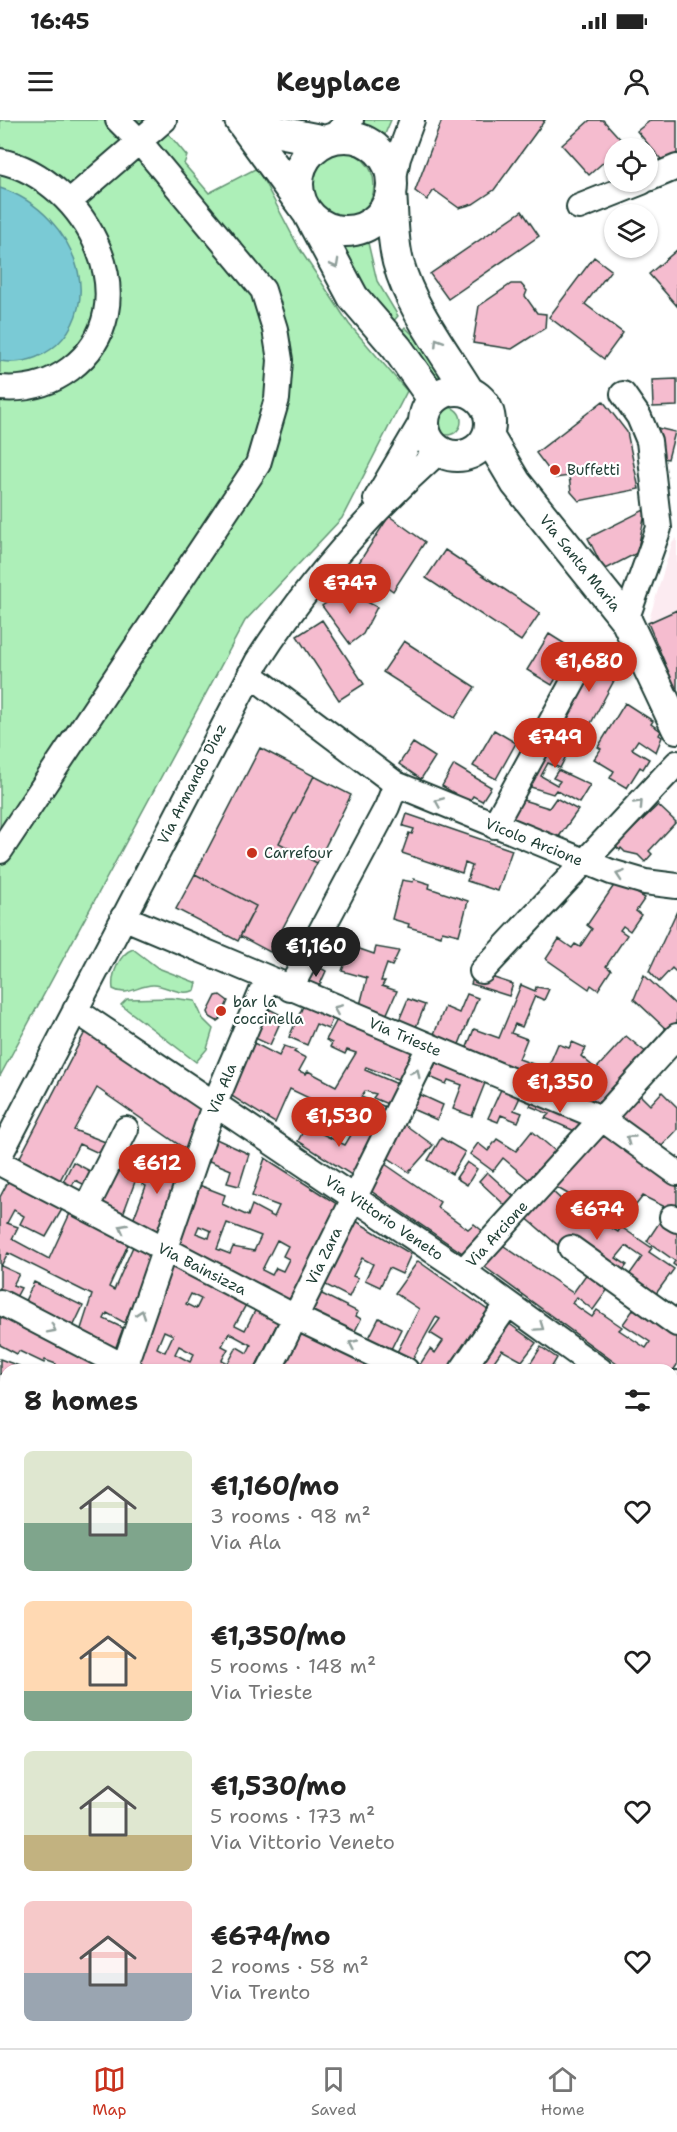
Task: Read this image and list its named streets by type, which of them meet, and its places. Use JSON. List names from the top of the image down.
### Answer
{
  "streets": {
    "main road": ["Via Santa Maria"],
    "street": [
      "Via Armando Diaz",
      "Vicolo Arcione",
      "Via Trieste",
      "Via Ala",
      "Via Vittorio Veneto",
      "Via Arcione",
      "Via Zara",
      "Via Bainsizza"
    ]
  },
  "crossings": [
    ["Via Santa Maria", "Via Armando Diaz"],
    ["Via Armando Diaz", "Vicolo Arcione"],
    ["Via Armando Diaz", "Via Trieste"],
    ["Via Armando Diaz", "Via Vittorio Veneto"],
    ["Via Trieste", "Via Ala"],
    ["Via Trieste", "Via Arcione"],
    ["Via Trieste", "Via Zara"],
    ["Via Ala", "Via Vittorio Veneto"],
    ["Via Ala", "Via Bainsizza"],
    ["Via Vittorio Veneto", "Via Arcione"],
    ["Via Vittorio Veneto", "Via Zara"],
    ["Via Zara", "Via Bainsizza"]
  ],
  "one_way": ["Vicolo Arcione", "Via Trieste", "Via Zara"],
  "places": ["Buffetti", "Carrefour", "bar la coccinella"],
  "page": {
    "status": "16:45",
    "header": "Keyplace",
    "price": [
      "€747",
      "€1,680",
      "€749",
      "€1,160",
      "€1,350",
      "€1,530",
      "€612",
      "€674"
    ],
    "heading": "8 homes",
    "list": [
      {
        "name": "€1,160/mo",
        "note": "3 rooms · 98 m² · Via Ala"
      },
      {
        "name": "€1,350/mo",
        "note": "5 rooms · 148 m² · Via Trieste"
      },
      {
        "name": "€1,530/mo",
        "note": "5 rooms · 173 m² · Via Vittorio Veneto"
      },
      {
        "name": "€674/mo",
        "note": "2 rooms · 58 m² · Via Trento"
      }
    ],
    "tabs": ["Map", "Saved", "Home"]
  }
}
